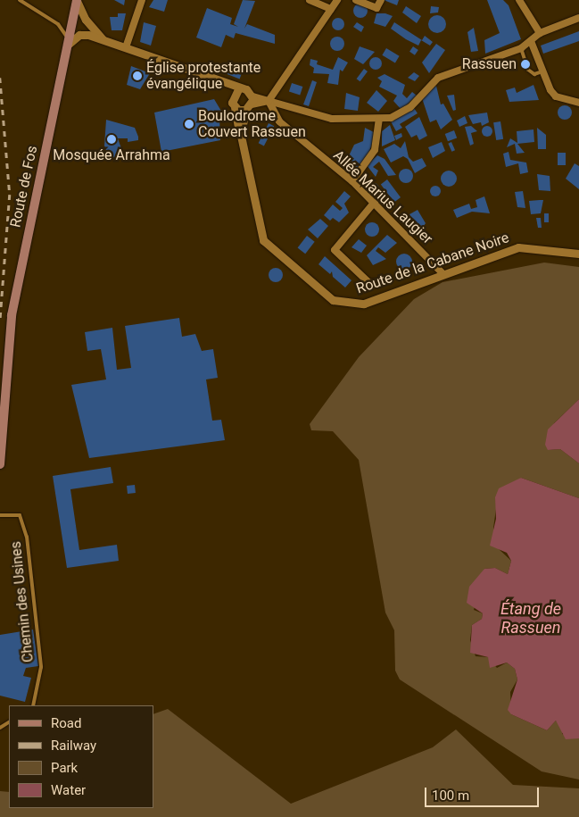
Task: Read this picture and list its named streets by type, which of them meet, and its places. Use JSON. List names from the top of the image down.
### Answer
{
  "streets": {
    "main road": ["Route de Fos"],
    "street": ["Allée Marius Laugier", "Route de la Cabane Noire"],
    "lane": ["Chemin des Usines"]
  },
  "crossings": [
    ["Allée Marius Laugier", "Route de la Cabane Noire"]
  ],
  "water": ["Étang de Rassuen"],
  "places": [
    "Rassuen",
    "Église protestante évangélique",
    "Boulodrome Couvert Rassuen",
    "Mosquée Arrahma"
  ],
  "legend": [
    "Road",
    "Railway",
    "Park",
    "Water"
  ],
  "scale_bar": "100 m"
}
